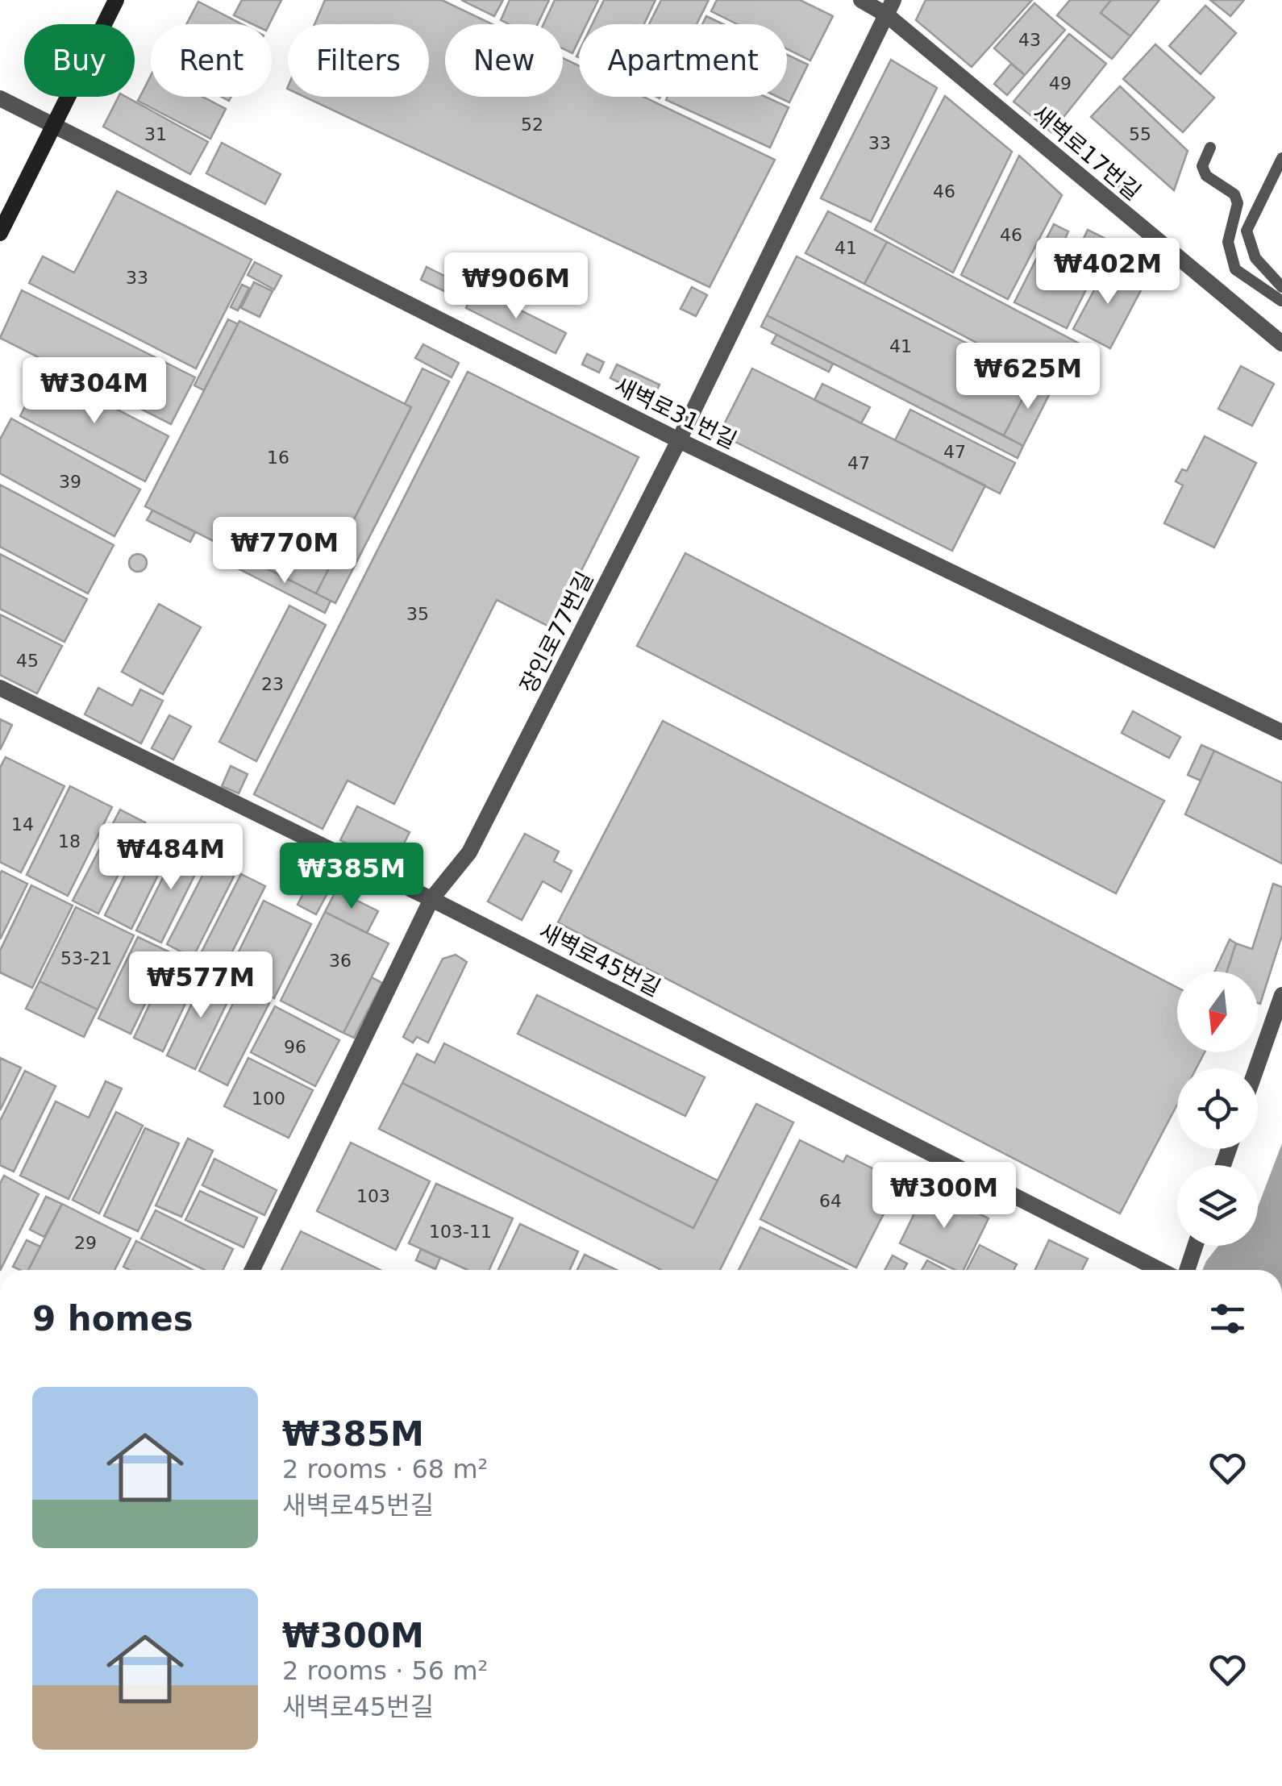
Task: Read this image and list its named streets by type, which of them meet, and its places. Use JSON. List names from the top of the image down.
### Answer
{
  "streets": {
    "street": [
      "새벽로17번길",
      "새벽로31번길",
      "장인로77번길",
      "새벽로45번길"
    ]
  },
  "crossings": [
    ["새벽로17번길", "장인로77번길"],
    ["새벽로31번길", "장인로77번길"],
    ["장인로77번길", "새벽로45번길"]
  ],
  "house_numbers": [
    "43",
    "49",
    "52",
    "31",
    "55",
    "33",
    "46",
    "46",
    "41",
    "33",
    "41",
    "47",
    "16",
    "47",
    "39",
    "35",
    "45",
    "23",
    "14",
    "18",
    "53-21",
    "36",
    "96",
    "100",
    "103",
    "64",
    "103-11",
    "29"
  ],
  "north": "bottom",
  "page": {
    "chip": [
      "Buy",
      "Rent",
      "Filters",
      "New",
      "Apartment"
    ],
    "price": [
      "₩402M",
      "₩906M",
      "₩625M",
      "₩304M",
      "₩770M",
      "₩484M",
      "₩385M",
      "₩577M",
      "₩300M"
    ],
    "heading": "9 homes",
    "list": [
      {
        "name": "₩385M",
        "note": "2 rooms · 68 m² · 새벽로45번길"
      },
      {
        "name": "₩300M",
        "note": "2 rooms · 56 m² · 새벽로45번길"
      }
    ]
  }
}
